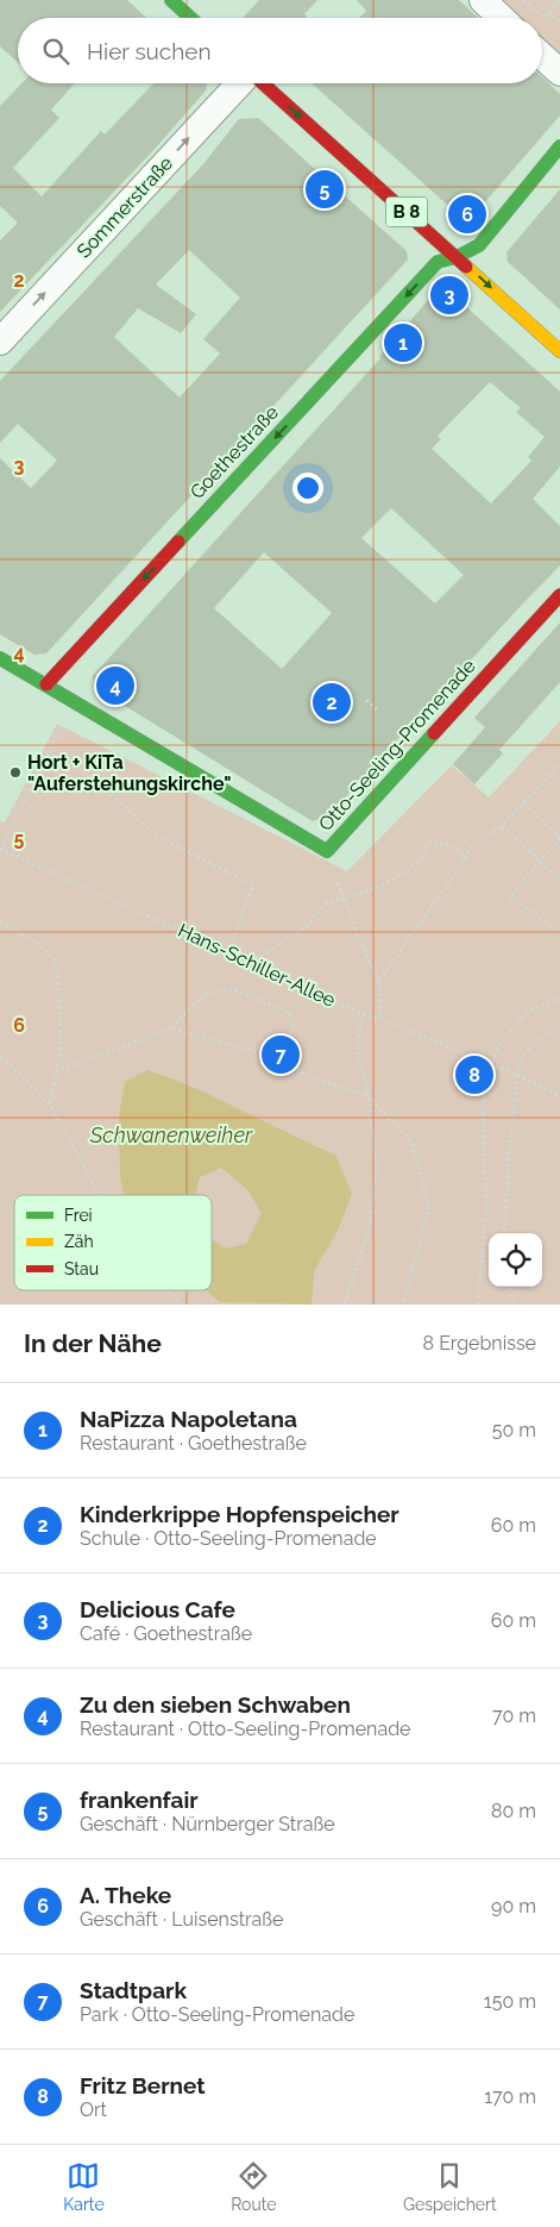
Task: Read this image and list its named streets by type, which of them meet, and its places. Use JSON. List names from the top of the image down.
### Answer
{
  "streets": {
    "street": [
      "Sommerstraße",
      "B 8",
      "Goethestraße",
      "Otto-Seeling-Promenade"
    ],
    "path": ["Hans-Schiller-Allee"]
  },
  "crossings": [
    ["B 8", "Goethestraße"],
    ["Goethestraße", "Otto-Seeling-Promenade"]
  ],
  "one_way": ["Sommerstraße", "Goethestraße"],
  "water": ["Schwanenweiher"],
  "places": ["Hort + KiTa \"Auferstehungskirche\""],
  "legend": ["Frei", "Zäh", "Stau"],
  "page": {
    "search": "Hier suchen",
    "pins": [
      "5",
      "6",
      "3",
      "1",
      "4",
      "2",
      "7",
      "8"
    ],
    "heading": ["In der Nähe", "8 Ergebnisse"],
    "list": [
      {
        "mark": "1",
        "name": "NaPizza Napoletana",
        "note": "Restaurant · Goethestraße",
        "value": "50 m"
      },
      {
        "mark": "2",
        "name": "Kinderkrippe Hopfenspeicher",
        "note": "Schule · Otto-Seeling-Promenade",
        "value": "60 m"
      },
      {
        "mark": "3",
        "name": "Delicious Cafe",
        "note": "Café · Goethestraße",
        "value": "60 m"
      },
      {
        "mark": "4",
        "name": "Zu den sieben Schwaben",
        "note": "Restaurant · Otto-Seeling-Promenade",
        "value": "70 m"
      },
      {
        "mark": "5",
        "name": "frankenfair",
        "note": "Geschäft · Nürnberger Straße",
        "value": "80 m"
      },
      {
        "mark": "6",
        "name": "A. Theke",
        "note": "Geschäft · Luisenstraße",
        "value": "90 m"
      },
      {
        "mark": "7",
        "name": "Stadtpark",
        "note": "Park · Otto-Seeling-Promenade",
        "value": "150 m"
      },
      {
        "mark": "8",
        "name": "Fritz Bernet",
        "note": "Ort",
        "value": "170 m"
      }
    ],
    "nav": ["Karte", "Route", "Gespeichert"]
  },
  "grid": {
    "rows": [
      "2",
      "3",
      "4",
      "5",
      "6"
    ]
  }
}
